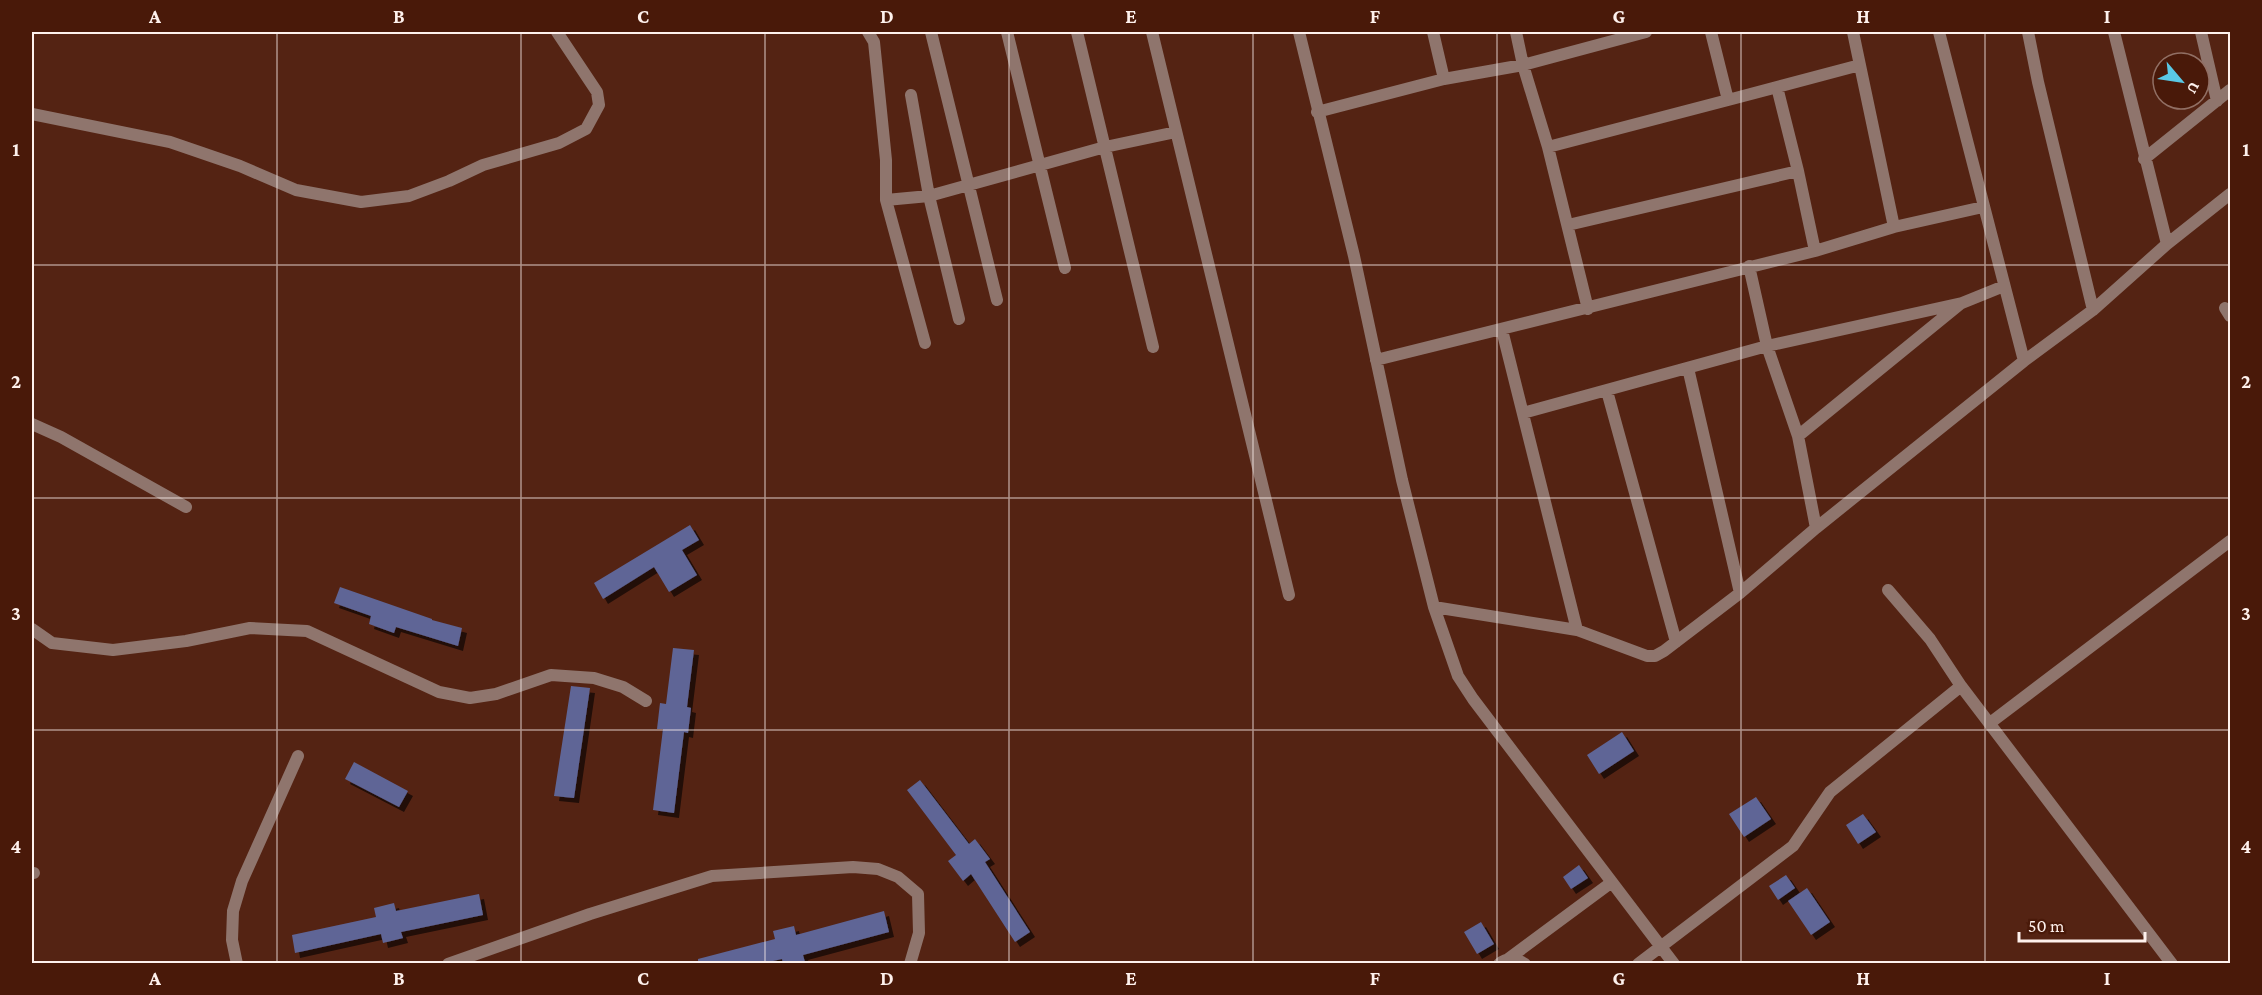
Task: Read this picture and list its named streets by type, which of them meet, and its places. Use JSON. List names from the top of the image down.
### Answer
{
  "scale_bar": "50 m",
  "north": "bottom right",
  "grid": {
    "columns": [
      "A",
      "B",
      "C",
      "D",
      "E",
      "F",
      "G",
      "H",
      "I"
    ],
    "rows": [
      "1",
      "2",
      "3",
      "4"
    ]
  }
}
